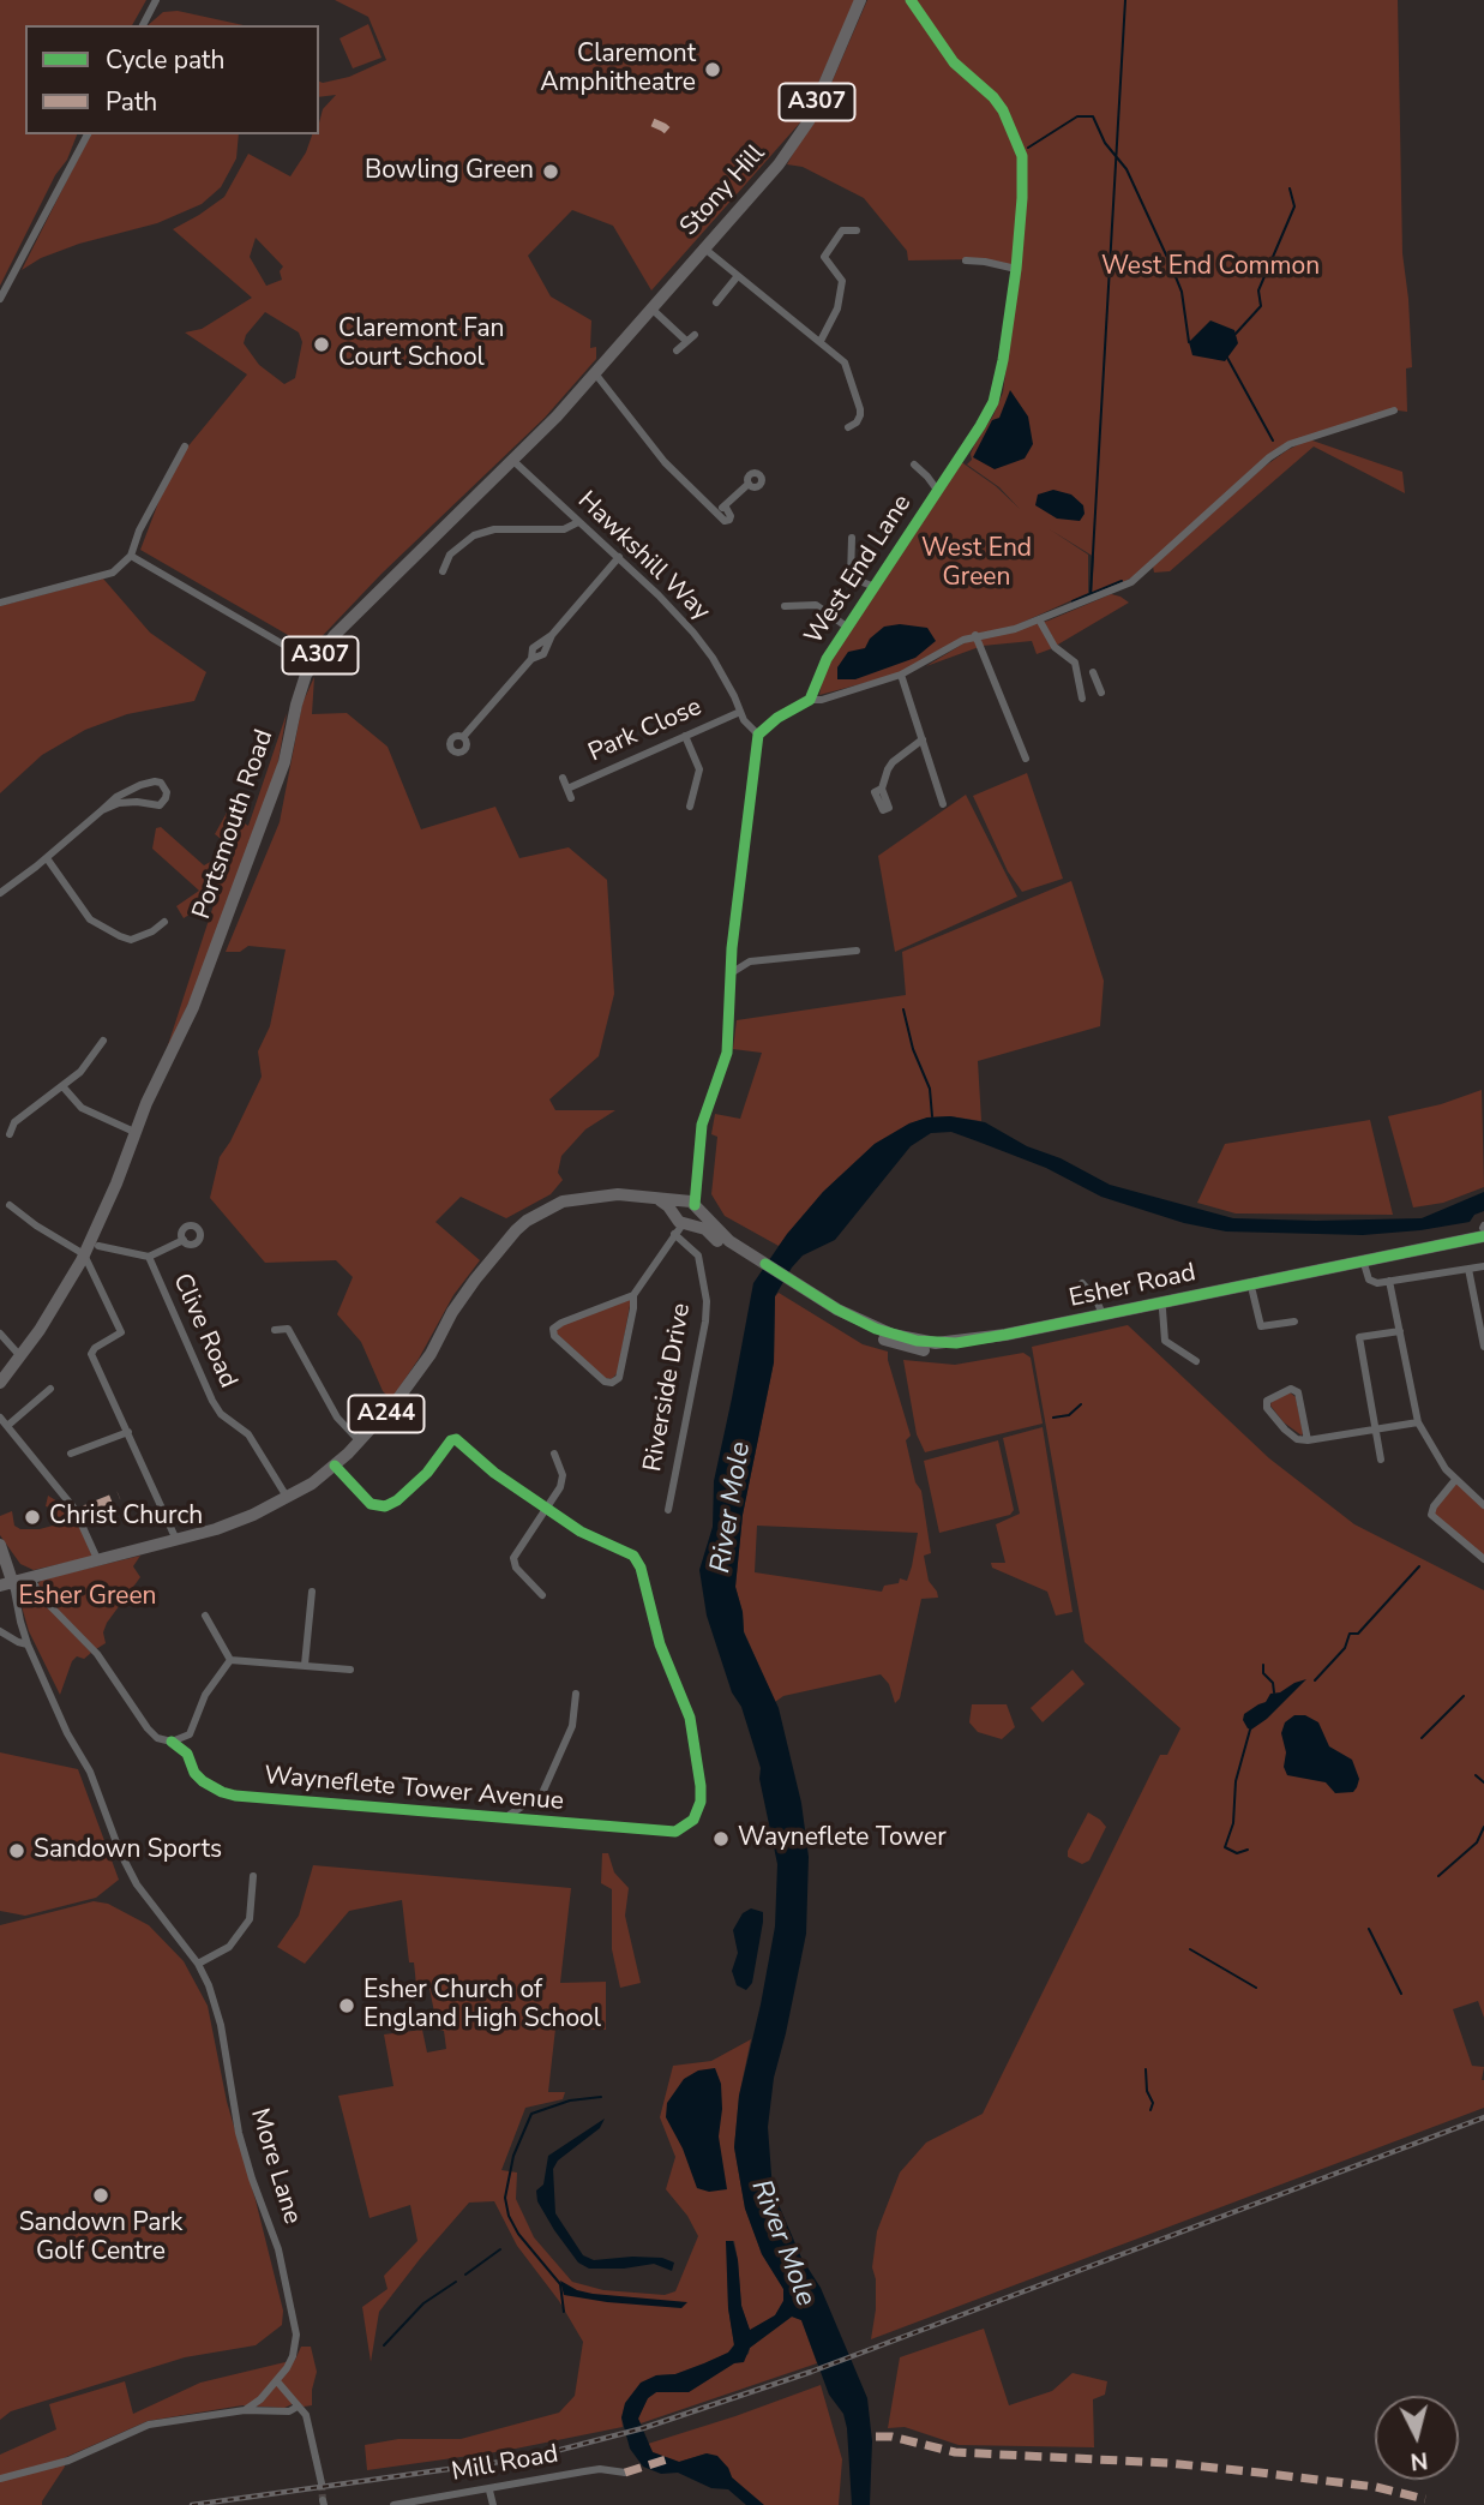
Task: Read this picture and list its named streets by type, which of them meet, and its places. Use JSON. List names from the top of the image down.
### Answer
{
  "streets": {
    "main road": [
      "A307",
      "Stony Hill",
      "Portsmouth Road",
      "Esher Road",
      "A244"
    ],
    "street": [
      "Hawkshill Way",
      "West End Lane",
      "Park Close",
      "Clive Road",
      "Riverside Drive",
      "Wayneflete Tower Avenue",
      "More Lane",
      "Mill Road"
    ]
  },
  "crossings": [
    ["A307", "Portsmouth Road"],
    ["Stony Hill", "Portsmouth Road"],
    ["Hawkshill Way", "Park Close"],
    ["Hawkshill Way", "Portsmouth Road"],
    ["Clive Road", "A244"],
    ["A244", "Wayneflete Tower Avenue"]
  ],
  "water": ["River Mole"],
  "parks": ["West End Common", "West End Green", "Esher Green"],
  "places": [
    "Claremont Amphitheatre",
    "Bowling Green",
    "Claremont Fan Court School",
    "Christ Church",
    "Wayneflete Tower",
    "Sandown Sports",
    "Esher Church of England High School",
    "Sandown Park Golf Centre"
  ],
  "legend": ["Cycle path", "Path"],
  "north": "bottom"
}
